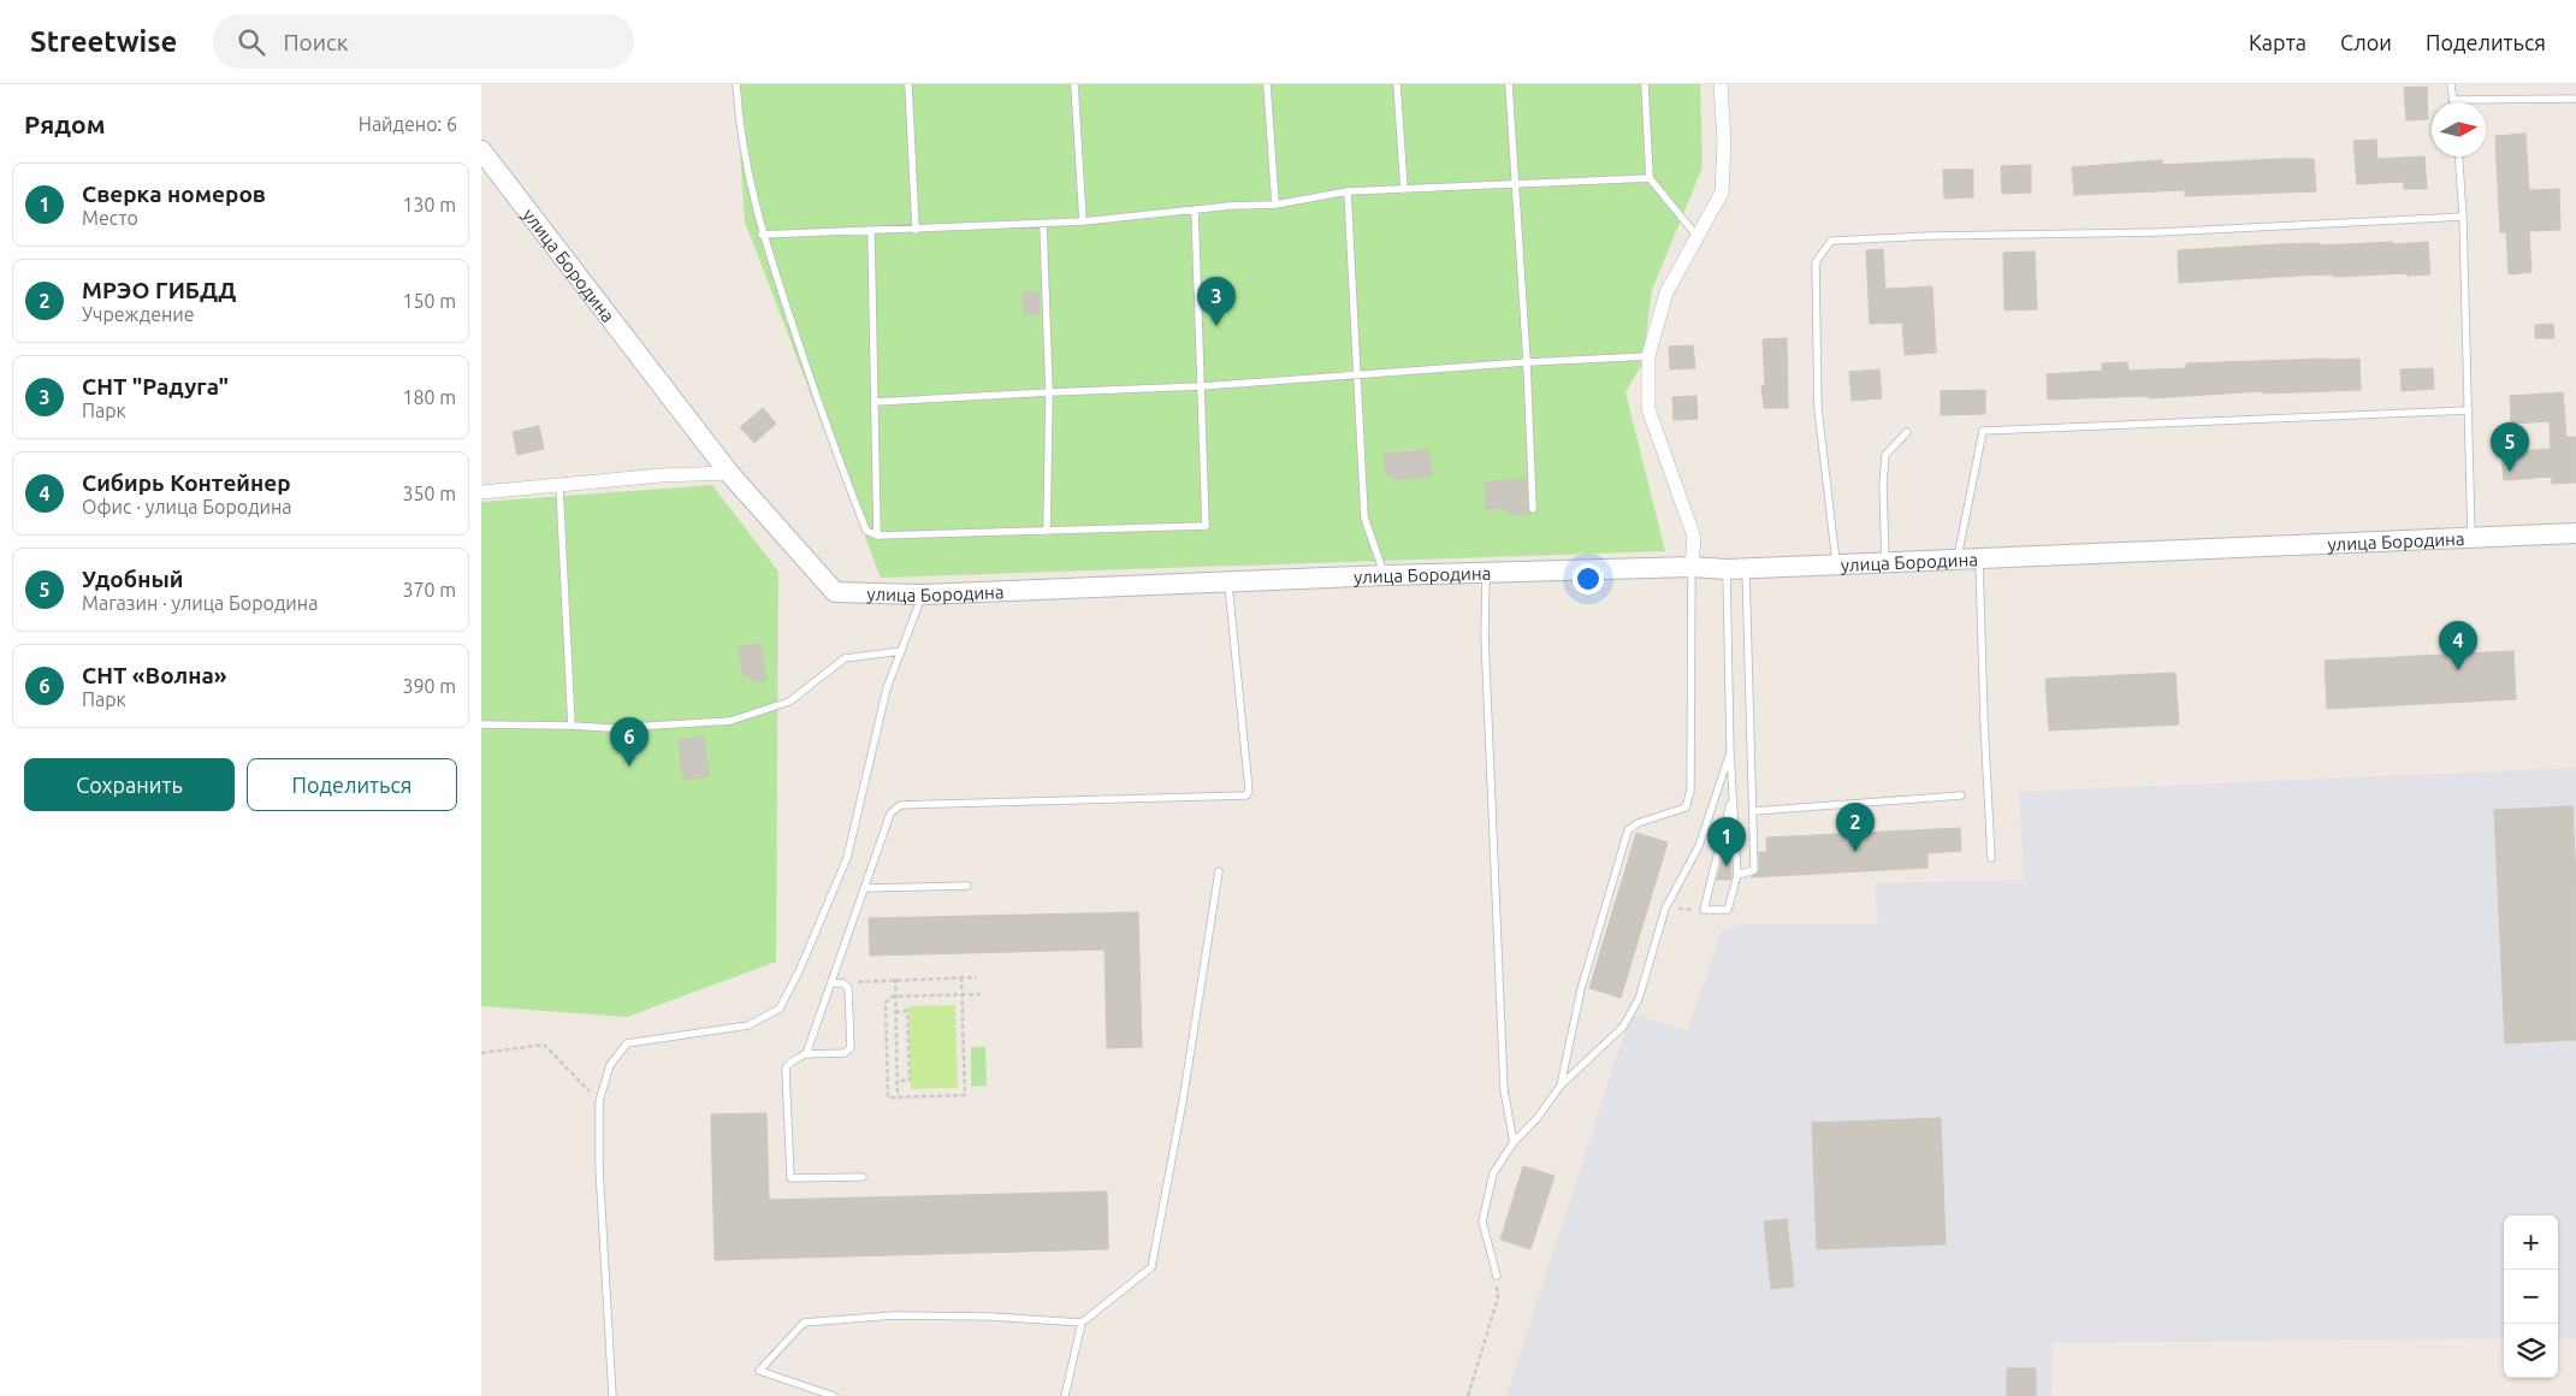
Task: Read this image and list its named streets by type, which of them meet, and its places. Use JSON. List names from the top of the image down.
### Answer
{
  "streets": {
    "main road": ["улица Бородина"]
  },
  "north": "right",
  "page": {
    "header": "Streetwise",
    "search": "Поиск",
    "nav": ["Карта", "Слои", "Поделиться"],
    "heading": ["Рядом", "Найдено: 6"],
    "list": [
      {
        "mark": "1",
        "name": "Сверка номеров",
        "note": "Место",
        "value": "130 m"
      },
      {
        "mark": "2",
        "name": "МРЭО ГИБДД",
        "note": "Учреждение",
        "value": "150 m"
      },
      {
        "mark": "3",
        "name": "СНТ \"Радуга\"",
        "note": "Парк",
        "value": "180 m"
      },
      {
        "mark": "4",
        "name": "Сибирь Контейнер",
        "note": "Офис · улица Бородина",
        "value": "350 m"
      },
      {
        "mark": "5",
        "name": "Удобный",
        "note": "Магазин · улица Бородина",
        "value": "370 m"
      },
      {
        "mark": "6",
        "name": "СНТ «Волна»",
        "note": "Парк",
        "value": "390 m"
      }
    ],
    "pins": [
      "3",
      "5",
      "4",
      "6",
      "2",
      "1"
    ],
    "buttons": ["Сохранить", "Поделиться"],
    "map_buttons": ["+", "−"]
  }
}
